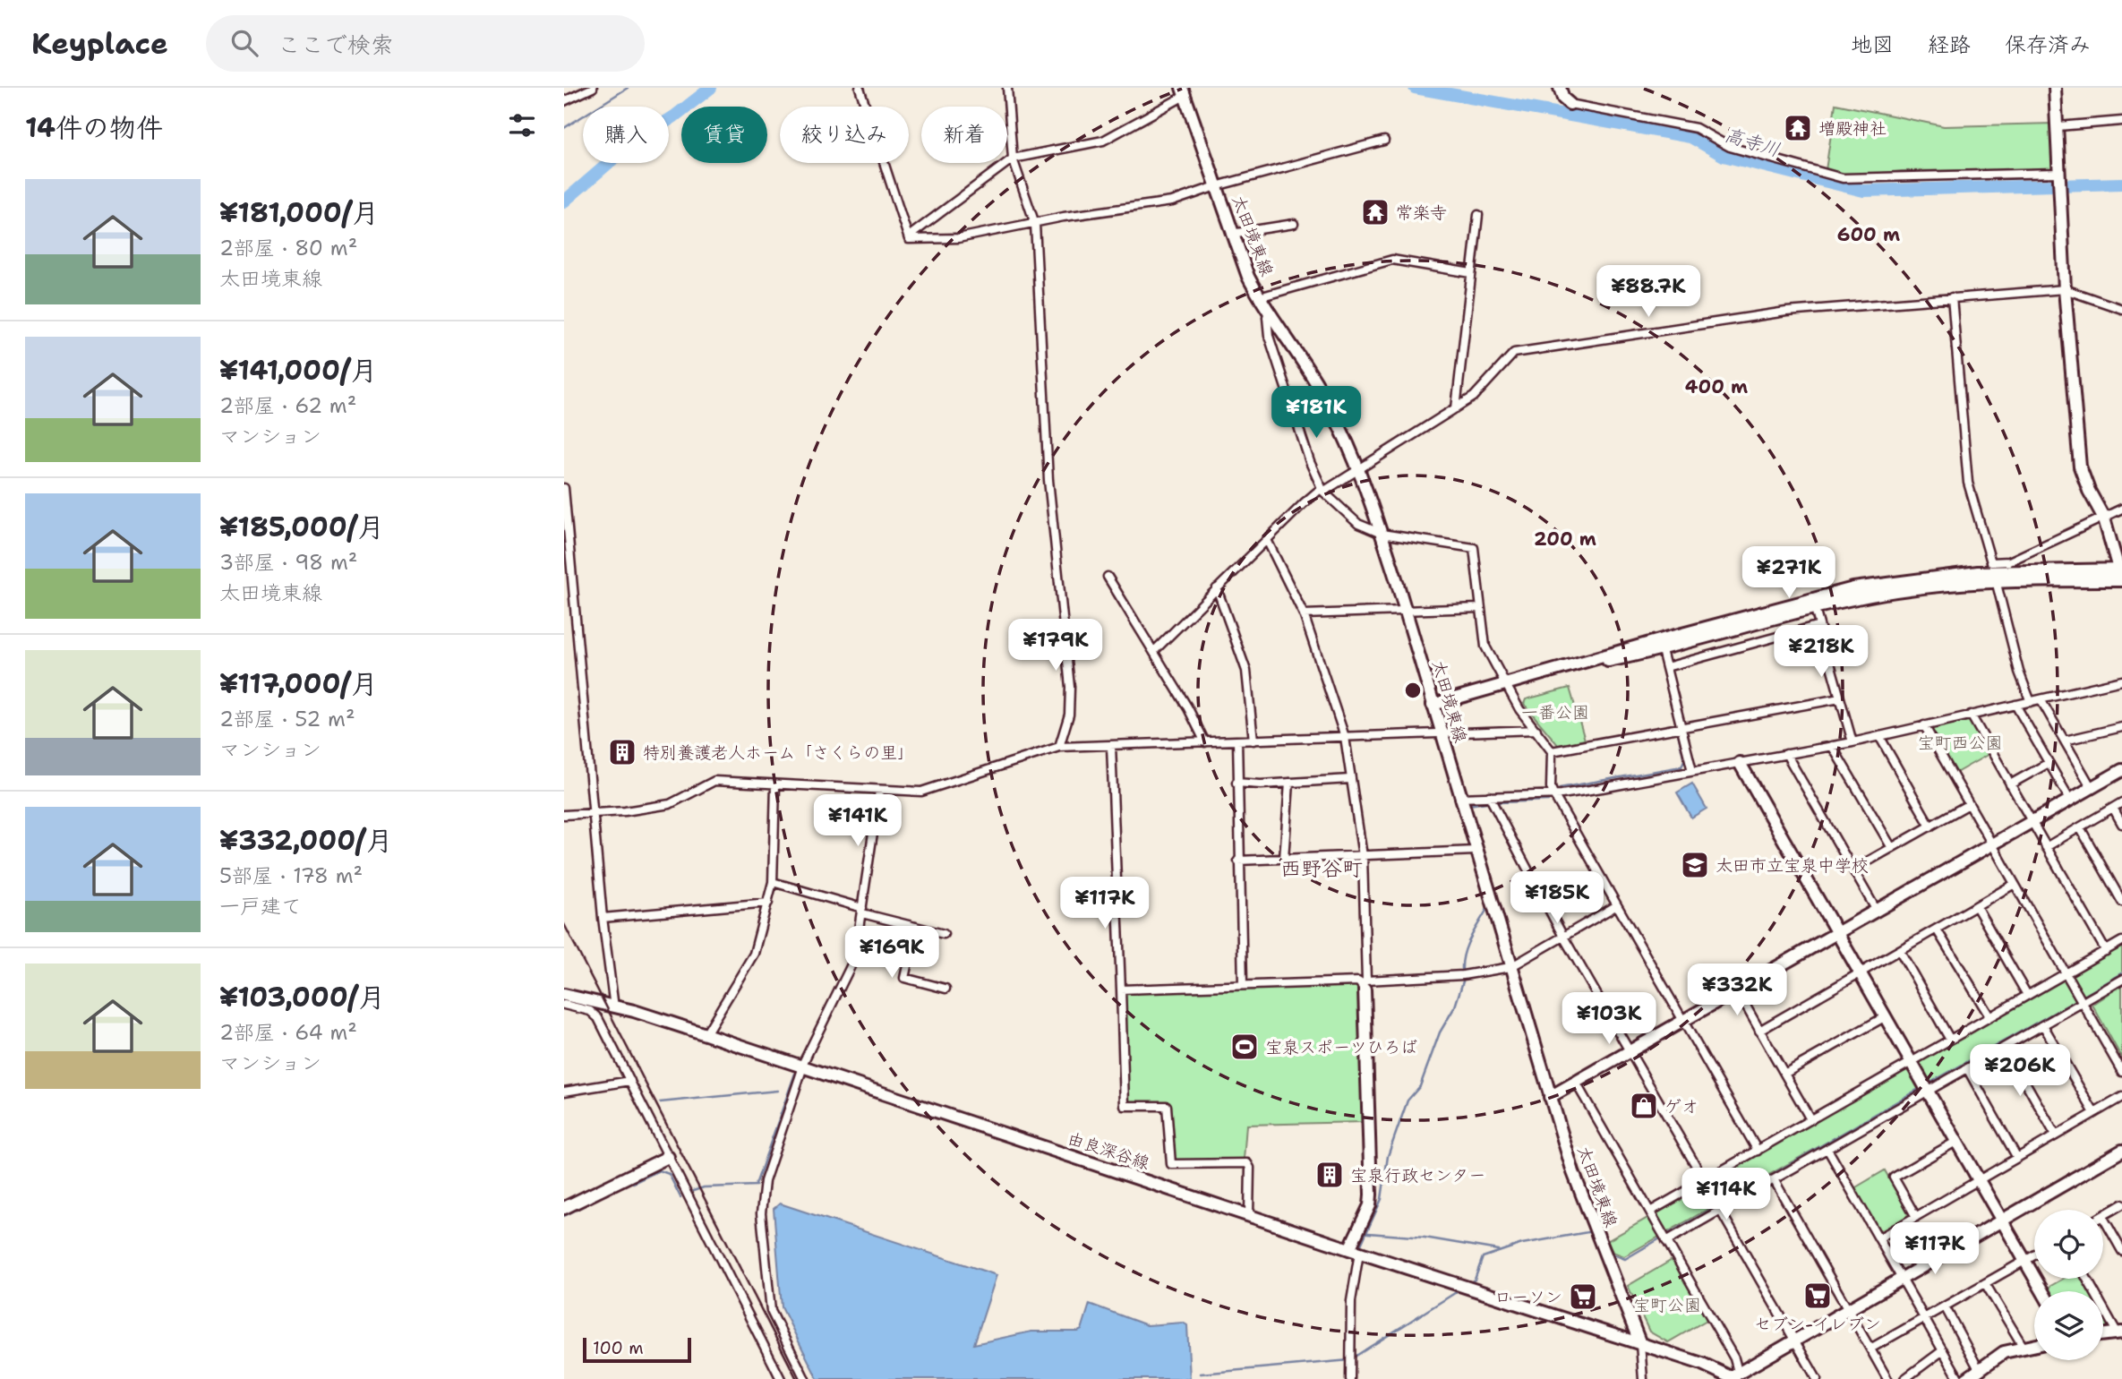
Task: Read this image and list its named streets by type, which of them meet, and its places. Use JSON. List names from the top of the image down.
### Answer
{
  "streets": {
    "street": ["太田境東線", "由良深谷線"]
  },
  "crossings": [
    ["太田境東線", "由良深谷線"]
  ],
  "districts": ["西野谷町"],
  "water": ["高寺川"],
  "parks": ["一番公園", "宝町西公園", "宝町公園"],
  "places": {
    "temple": ["増殿神社", "常楽寺"],
    "building": ["特別養護老人ホーム「さくらの里」", "宝泉行政センター"],
    "school or university": ["太田市立宝泉中学校"],
    "sports": ["宝泉スポーツひろば"],
    "shop": ["ゲオ"],
    "supermarket": ["セブン-イレブン", "ローソン"]
  },
  "scale_bar": "100 m",
  "page": {
    "header": "Keyplace",
    "search": "ここで検索",
    "nav": ["地図", "経路", "保存済み"],
    "heading": "14件の物件",
    "chip": [
      "購入",
      "賃貸",
      "絞り込み",
      "新着"
    ],
    "list": [
      {
        "name": "¥181,000/月",
        "note": "2部屋 · 80 m² · 太田境東線"
      },
      {
        "name": "¥141,000/月",
        "note": "2部屋 · 62 m² · マンション"
      },
      {
        "name": "¥185,000/月",
        "note": "3部屋 · 98 m² · 太田境東線"
      },
      {
        "name": "¥117,000/月",
        "note": "2部屋 · 52 m² · マンション"
      },
      {
        "name": "¥332,000/月",
        "note": "5部屋 · 178 m² · 一戸建て"
      },
      {
        "name": "¥103,000/月",
        "note": "2部屋 · 64 m² · マンション"
      }
    ],
    "price": [
      "¥88.7K",
      "¥181K",
      "¥271K",
      "¥179K",
      "¥218K",
      "¥141K",
      "¥185K",
      "¥117K",
      "¥169K",
      "¥332K",
      "¥103K",
      "¥206K",
      "¥114K",
      "¥117K"
    ],
    "scale": "100 m"
  },
  "rings": ["600 m", "400 m", "200 m"]
}
